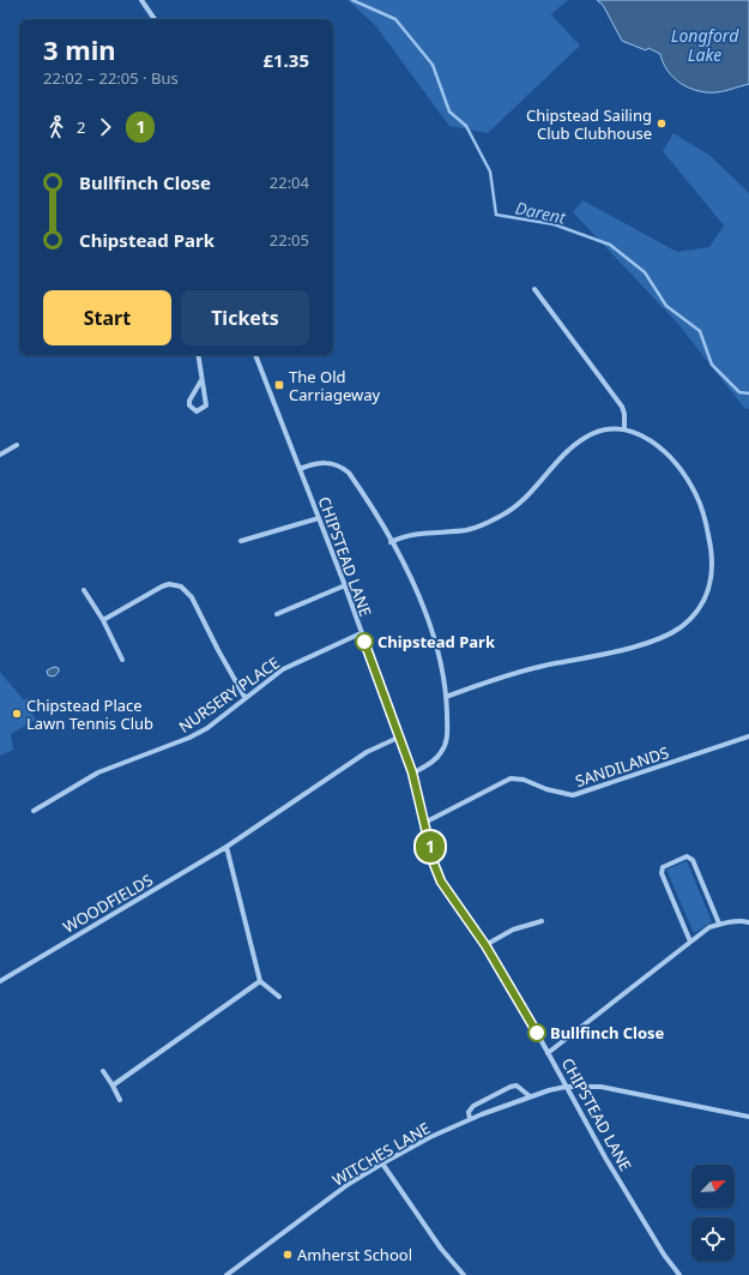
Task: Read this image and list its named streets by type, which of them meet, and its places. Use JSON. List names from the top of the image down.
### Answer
{
  "streets": {
    "street": [
      "CHIPSTEAD LANE",
      "NURSERY PLACE",
      "SANDILANDS",
      "WOODFIELDS",
      "WITCHES LANE"
    ]
  },
  "crossings": [
    ["CHIPSTEAD LANE", "NURSERY PLACE"],
    ["CHIPSTEAD LANE", "SANDILANDS"],
    ["CHIPSTEAD LANE", "WOODFIELDS"],
    ["CHIPSTEAD LANE", "WITCHES LANE"]
  ],
  "water": ["Longford Lake", "Darent"],
  "places": {
    "other": [
      "Chipstead Sailing Club Clubhouse",
      "Chipstead Park",
      "Chipstead Place Lawn Tennis Club",
      "Bullfinch Close",
      "Amherst School"
    ],
    "transit": ["The Old Carriageway"]
  },
  "lines": ["bus line 1"],
  "north": "top right",
  "page": {
    "on_map": "1",
    "heading": ["3 min", "22:02 – 22:05 · Bus", "£1.35"],
    "legs": ["2", "1"],
    "list": [
      {
        "name": "Bullfinch Close",
        "value": "22:04"
      },
      {
        "name": "Chipstead Park",
        "value": "22:05"
      }
    ],
    "buttons": ["Start", "Tickets"]
  }
}
